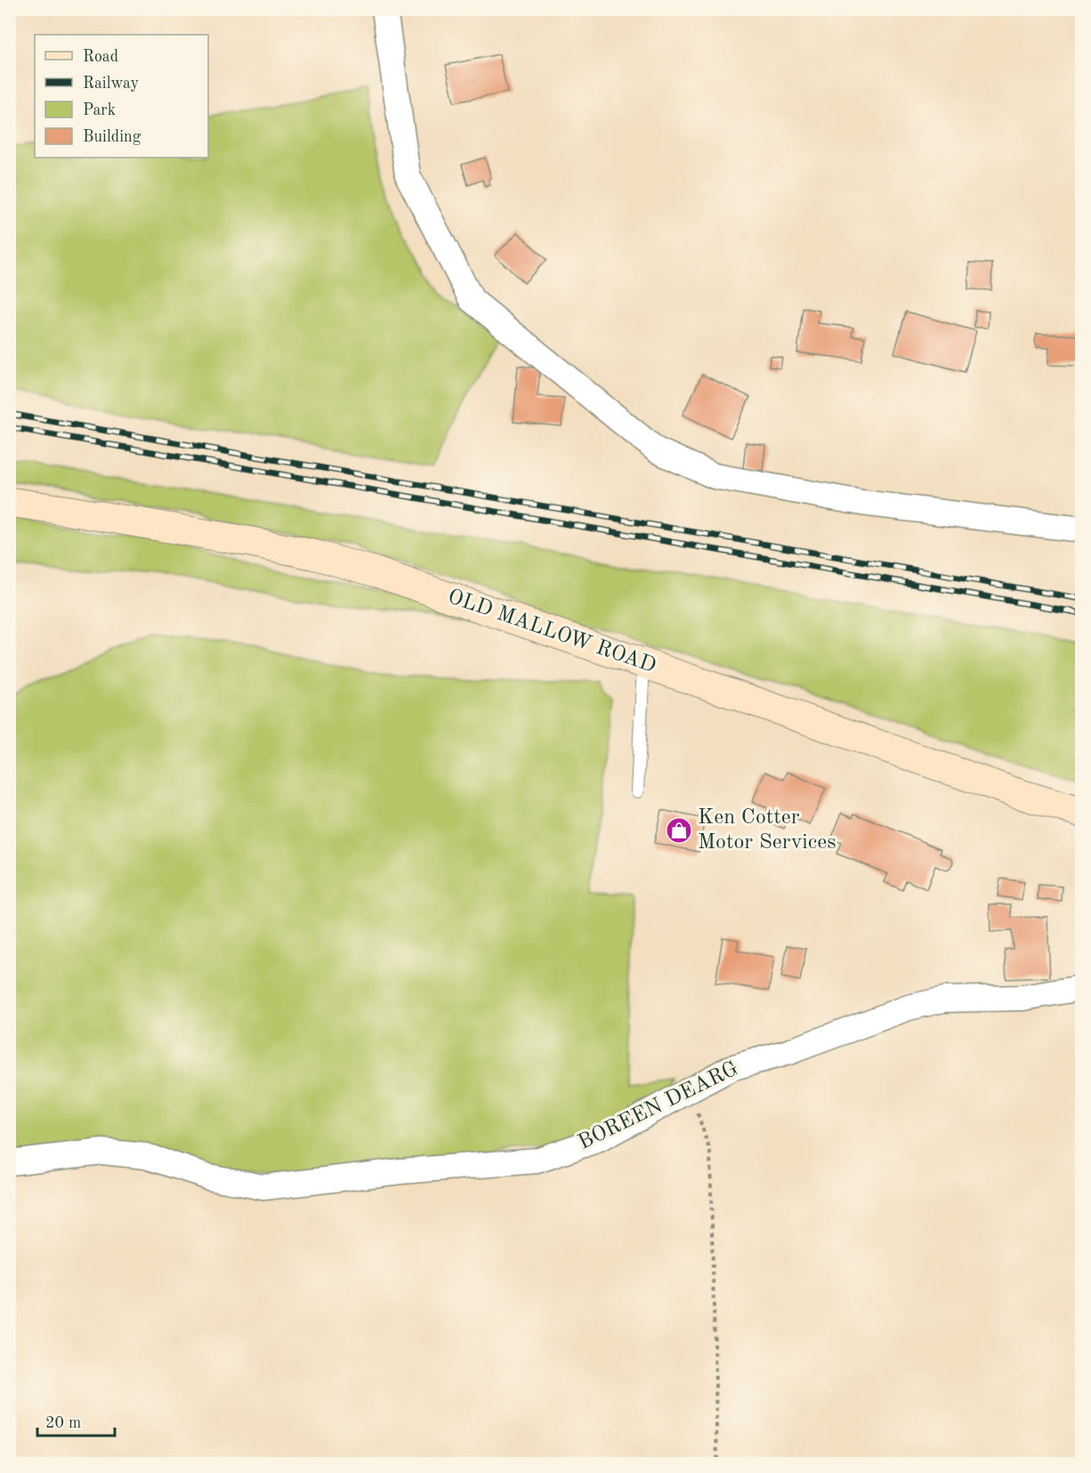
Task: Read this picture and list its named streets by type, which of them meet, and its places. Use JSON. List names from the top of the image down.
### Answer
{
  "streets": {
    "street": ["OLD MALLOW ROAD", "BOREEN DEARG"]
  },
  "places": {
    "shop": ["Ken Cotter Motor Services"]
  },
  "legend": [
    "Road",
    "Railway",
    "Park",
    "Building"
  ],
  "scale_bar": "20 m"
}
